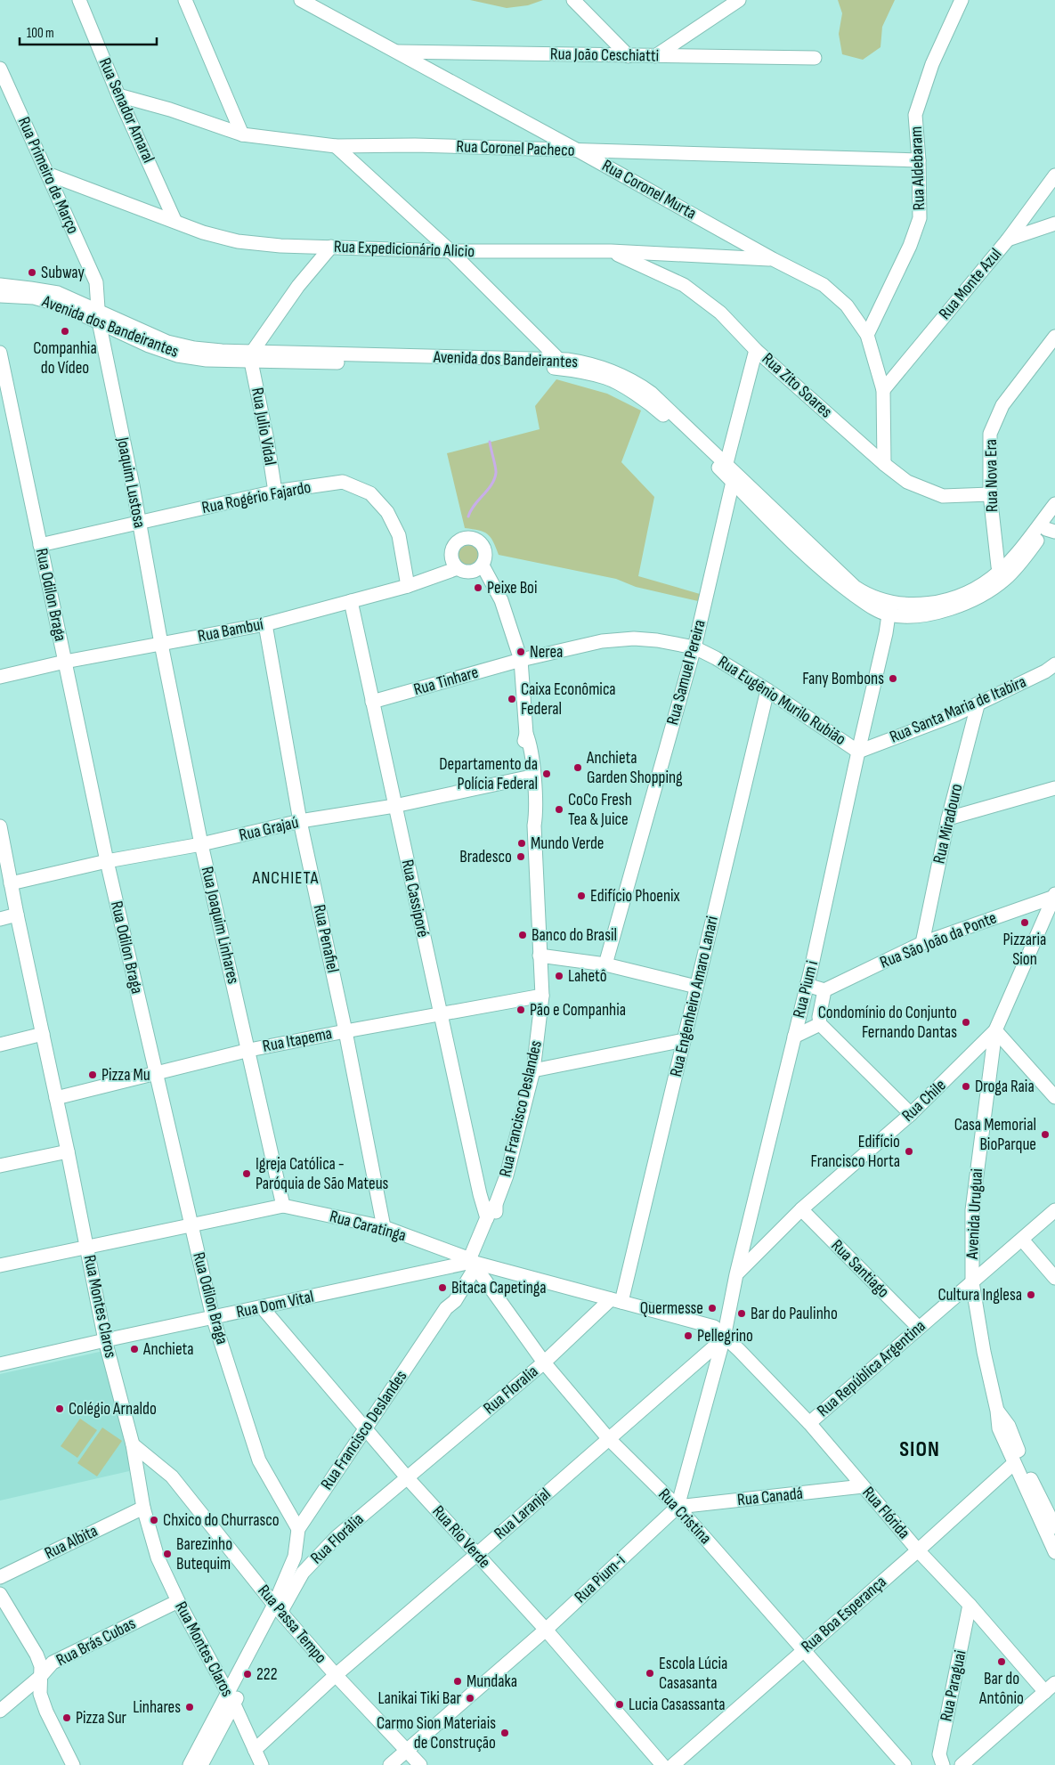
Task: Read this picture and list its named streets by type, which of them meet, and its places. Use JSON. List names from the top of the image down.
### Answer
{
  "streets": {
    "street": [
      "Rua João Ceschiatti",
      "Rua Senador Amaral",
      "Rua Coronel Pacheco",
      "Rua Aldebaram",
      "Rua Primeiro de Março",
      "Rua Coronel Murta",
      "Rua Expedicionário Alicio",
      "Rua Monte Azul",
      "Avenida dos Bandeirantes",
      "Rua Zito Soares",
      "Rua Julio Vidal",
      "Rua Nova Era",
      "Joaquim Lustosa",
      "Rua Rogério Fajardo",
      "Rua Odilon Braga",
      "Rua Bambuí",
      "Rua Samuel Pereira",
      "Rua Tinhare",
      "Rua Eugênio Murilo Rubião",
      "Rua Santa Maria de Itabira",
      "Rua Miradouro",
      "Rua Grajaú",
      "Rua Cassiporé",
      "Rua Joaquim Linhares",
      "Rua Penafiel",
      "Rua São João da Ponte",
      "Rua Pium i",
      "Rua Engenheiro Amaro Lanari",
      "Rua Itapema",
      "Rua Chile",
      "Rua Francisco Deslandes",
      "Avenida Uruguai",
      "Rua Caratinga",
      "Rua Santiago",
      "Rua Dom Vital",
      "Rua Montes Claros",
      "Rua República Argentina",
      "Rua Floralia",
      "Rua Canadá",
      "Rua Flórida",
      "Rua Laranjal",
      "Rua Cristina",
      "Rua Rio Verde",
      "Rua Florália",
      "Rua Albita",
      "Rua Pium-i",
      "Rua Boa Esperança",
      "Rua Passa Tempo",
      "Rua Brás Cubas",
      "Rua Paraguai"
    ]
  },
  "crossings": [
    ["Rua João Ceschiatti", "Rua Coronel Murta"],
    ["Rua Senador Amaral", "Rua Coronel Pacheco"],
    ["Rua Senador Amaral", "Rua Expedicionário Alicio"],
    ["Rua Coronel Pacheco", "Rua Aldebaram"],
    ["Rua Coronel Pacheco", "Rua Coronel Murta"],
    ["Rua Aldebaram", "Rua Coronel Murta"],
    ["Rua Primeiro de Março", "Rua Expedicionário Alicio"],
    ["Rua Primeiro de Março", "Avenida dos Bandeirantes"],
    ["Rua Primeiro de Março", "Joaquim Lustosa"],
    ["Rua Coronel Murta", "Rua Expedicionário Alicio"],
    ["Rua Coronel Murta", "Rua Monte Azul"],
    ["Rua Coronel Murta", "Rua Zito Soares"],
    ["Rua Expedicionário Alicio", "Rua Zito Soares"],
    ["Avenida dos Bandeirantes", "Rua Julio Vidal"],
    ["Avenida dos Bandeirantes", "Rua Nova Era"],
    ["Avenida dos Bandeirantes", "Joaquim Lustosa"],
    ["Avenida dos Bandeirantes", "Rua Samuel Pereira"],
    ["Rua Zito Soares", "Rua Nova Era"],
    ["Rua Julio Vidal", "Rua Rogério Fajardo"],
    ["Joaquim Lustosa", "Rua Rogério Fajardo"],
    ["Joaquim Lustosa", "Rua Bambuí"],
    ["Joaquim Lustosa", "Rua Joaquim Linhares"],
    ["Rua Rogério Fajardo", "Rua Odilon Braga"],
    ["Rua Rogério Fajardo", "Rua Bambuí"],
    ["Rua Odilon Braga", "Rua Bambuí"],
    ["Rua Odilon Braga", "Rua Grajaú"],
    ["Rua Odilon Braga", "Rua Itapema"],
    ["Rua Odilon Braga", "Rua Francisco Deslandes"],
    ["Rua Odilon Braga", "Rua Caratinga"],
    ["Rua Odilon Braga", "Rua Dom Vital"],
    ["Rua Bambuí", "Rua Cassiporé"],
    ["Rua Bambuí", "Rua Joaquim Linhares"],
    ["Rua Bambuí", "Rua Penafiel"],
    ["Rua Bambuí", "Rua Francisco Deslandes"],
    ["Rua Samuel Pereira", "Rua Eugênio Murilo Rubião"],
    ["Rua Tinhare", "Rua Eugênio Murilo Rubião"],
    ["Rua Tinhare", "Rua Cassiporé"],
    ["Rua Tinhare", "Rua Francisco Deslandes"],
    ["Rua Eugênio Murilo Rubião", "Rua Santa Maria de Itabira"],
    ["Rua Eugênio Murilo Rubião", "Rua Pium i"],
    ["Rua Eugênio Murilo Rubião", "Rua Engenheiro Amaro Lanari"],
    ["Rua Eugênio Murilo Rubião", "Rua Francisco Deslandes"],
    ["Rua Santa Maria de Itabira", "Rua Miradouro"],
    ["Rua Santa Maria de Itabira", "Rua Pium i"],
    ["Rua Miradouro", "Rua São João da Ponte"],
    ["Rua Grajaú", "Rua Cassiporé"],
    ["Rua Grajaú", "Rua Joaquim Linhares"],
    ["Rua Grajaú", "Rua Penafiel"],
    ["Rua Grajaú", "Rua Francisco Deslandes"],
    ["Rua Grajaú", "Rua Montes Claros"],
    ["Rua Cassiporé", "Rua Itapema"],
    ["Rua Cassiporé", "Rua Francisco Deslandes"],
    ["Rua Joaquim Linhares", "Rua Itapema"],
    ["Rua Joaquim Linhares", "Rua Caratinga"],
    ["Rua Penafiel", "Rua Itapema"],
    ["Rua Penafiel", "Rua Caratinga"],
    ["Rua São João da Ponte", "Avenida Uruguai"],
    ["Rua Pium i", "Rua Chile"],
    ["Rua Pium i", "Rua Caratinga"],
    ["Rua Pium i", "Rua Flórida"],
    ["Rua Pium i", "Rua Laranjal"],
    ["Rua Engenheiro Amaro Lanari", "Rua Caratinga"],
    ["Rua Engenheiro Amaro Lanari", "Rua Floralia"],
    ["Rua Itapema", "Rua Francisco Deslandes"],
    ["Rua Itapema", "Rua Montes Claros"],
    ["Rua Chile", "Avenida Uruguai"],
    ["Rua Chile", "Rua Santiago"],
    ["Rua Francisco Deslandes", "Rua Caratinga"],
    ["Rua Francisco Deslandes", "Rua Dom Vital"],
    ["Rua Francisco Deslandes", "Rua Montes Claros"],
    ["Rua Francisco Deslandes", "Rua Cristina"],
    ["Rua Francisco Deslandes", "Rua Rio Verde"],
    ["Rua Francisco Deslandes", "Rua Florália"],
    ["Rua Francisco Deslandes", "Rua Passa Tempo"],
    ["Avenida Uruguai", "Rua República Argentina"],
    ["Avenida Uruguai", "Rua Boa Esperança"],
    ["Rua Caratinga", "Rua Dom Vital"],
    ["Rua Caratinga", "Rua Montes Claros"],
    ["Rua Caratinga", "Rua Floralia"],
    ["Rua Caratinga", "Rua Flórida"],
    ["Rua Caratinga", "Rua Laranjal"],
    ["Rua Caratinga", "Rua Cristina"],
    ["Rua Santiago", "Rua República Argentina"],
    ["Rua Dom Vital", "Rua Montes Claros"],
    ["Rua Dom Vital", "Rua Cristina"],
    ["Rua Dom Vital", "Rua Rio Verde"],
    ["Rua Montes Claros", "Rua Laranjal"],
    ["Rua Montes Claros", "Rua Albita"],
    ["Rua Montes Claros", "Rua Passa Tempo"],
    ["Rua Montes Claros", "Rua Brás Cubas"],
    ["Rua República Argentina", "Rua Flórida"],
    ["Rua Floralia", "Rua Cristina"],
    ["Rua Floralia", "Rua Rio Verde"],
    ["Rua Floralia", "Rua Florália"],
    ["Rua Canadá", "Rua Flórida"],
    ["Rua Canadá", "Rua Cristina"],
    ["Rua Canadá", "Rua Pium-i"],
    ["Rua Flórida", "Rua Laranjal"],
    ["Rua Flórida", "Rua Boa Esperança"],
    ["Rua Flórida", "Rua Paraguai"],
    ["Rua Laranjal", "Rua Cristina"],
    ["Rua Laranjal", "Rua Rio Verde"],
    ["Rua Laranjal", "Rua Passa Tempo"],
    ["Rua Cristina", "Rua Pium-i"],
    ["Rua Cristina", "Rua Boa Esperança"],
    ["Rua Rio Verde", "Rua Florália"],
    ["Rua Rio Verde", "Rua Pium-i"],
    ["Rua Florália", "Rua Passa Tempo"],
    ["Rua Pium-i", "Rua Passa Tempo"]
  ],
  "districts": ["ANCHIETA", "SION"],
  "places": [
    "Subway",
    "Companhia do Vídeo",
    "Peixe Boi",
    "Nerea",
    "Fany Bombons",
    "Caixa Econômica Federal",
    "Anchieta Garden Shopping",
    "Departamento da Polícia Federal",
    "CoCo Fresh Tea & Juice",
    "Mundo Verde",
    "Bradesco",
    "Edifício Phoenix",
    "Pizzaria Sion",
    "Banco do Brasil",
    "Lahetô",
    "Pão e Companhia",
    "Condomínio do Conjunto Fernando Dantas",
    "Pizza Mu",
    "Droga Raia",
    "Casa Memorial BioParque",
    "Edifício Francisco Horta",
    "Igreja Católica - Paróquia de São Mateus",
    "Bitaca Capetinga",
    "Cultura Inglesa",
    "Quermesse",
    "Bar do Paulinho",
    "Pellegrino",
    "Anchieta",
    "Colégio Arnaldo",
    "Chxico do Churrasco",
    "Barezinho Butequim",
    "Bar do Antônio",
    "Escola Lúcia Casasanta",
    "222",
    "Mundaka",
    "Lanikai Tiki Bar",
    "Lucia Casassanta",
    "Linhares",
    "Pizza Sur",
    "Carmo Sion Materiais de Construção"
  ],
  "scale_bar": "100 m"
}
